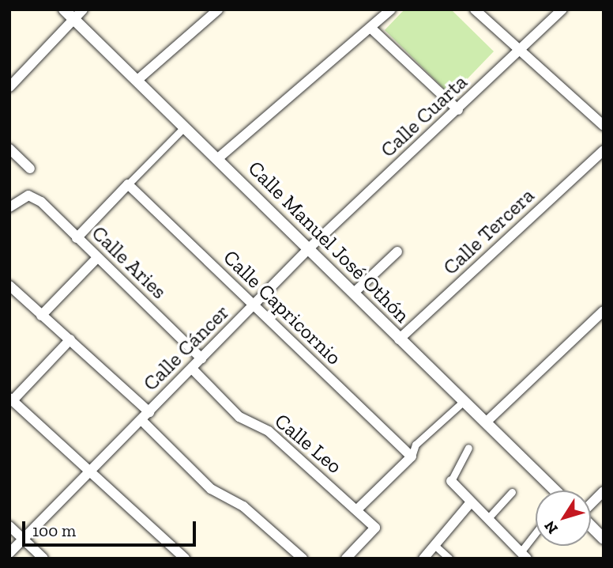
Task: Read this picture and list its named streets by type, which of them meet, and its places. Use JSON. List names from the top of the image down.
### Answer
{
  "streets": {
    "street": [
      "Calle Cuarta",
      "Calle Tercera",
      "Calle Manuel José Othón",
      "Calle Aries",
      "Calle Capricornio",
      "Calle Cáncer",
      "Calle Leo"
    ]
  },
  "crossings": [
    ["Calle Cuarta", "Calle Manuel José Othón"],
    ["Calle Cuarta", "Calle Cáncer"],
    ["Calle Tercera", "Calle Manuel José Othón"],
    ["Calle Manuel José Othón", "Calle Cáncer"],
    ["Calle Aries", "Calle Cáncer"],
    ["Calle Capricornio", "Calle Cáncer"],
    ["Calle Cáncer", "Calle Leo"]
  ],
  "scale_bar": "100 m",
  "north": "bottom left"
}
